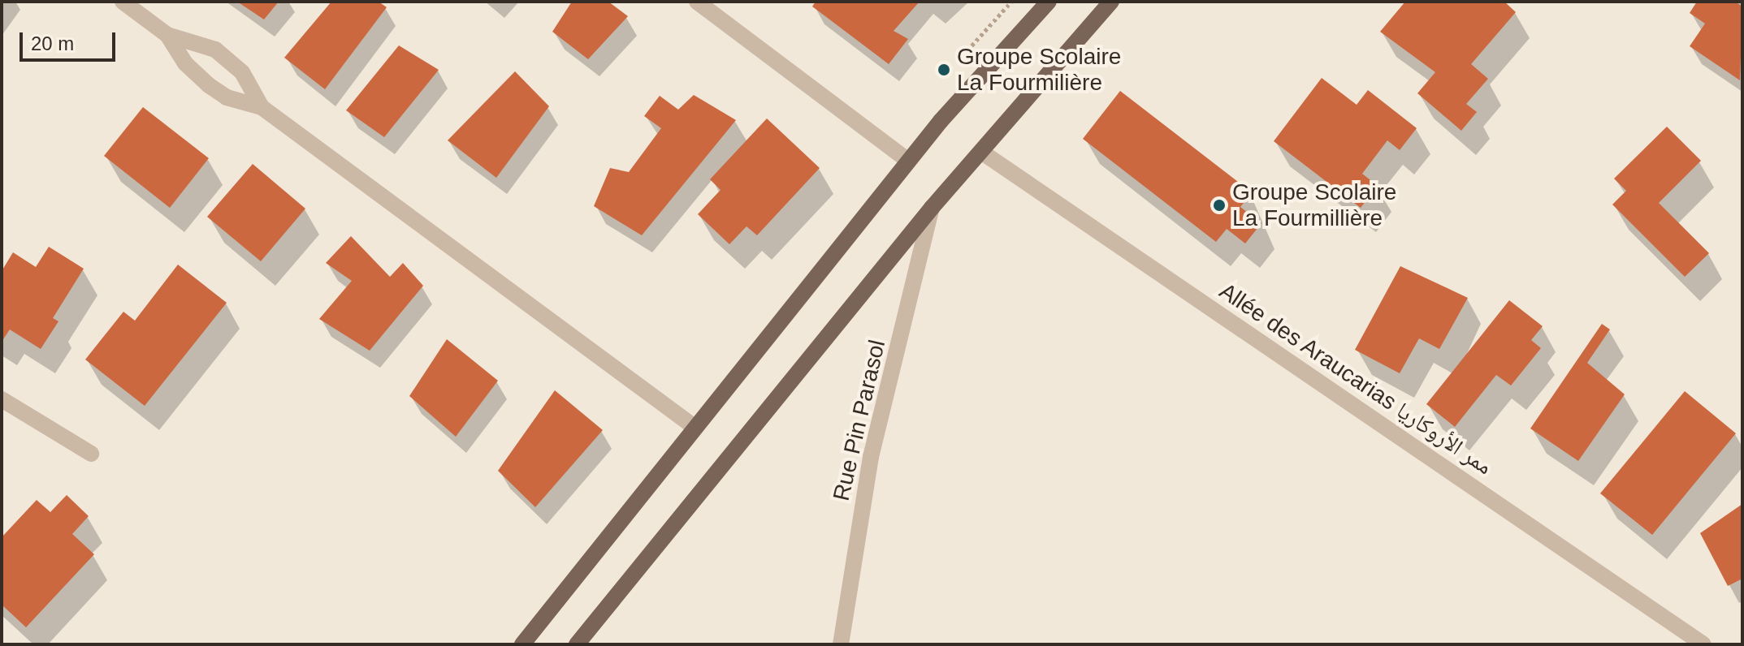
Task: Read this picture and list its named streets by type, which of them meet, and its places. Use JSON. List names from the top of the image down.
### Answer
{
  "streets": {
    "street": ["Allée des Araucarias ممر الأروكاريا", "Rue Pin Parasol"]
  },
  "places": ["Groupe Scolaire La Fourmilière", "Groupe Scolaire La Fourmillière"],
  "scale_bar": "20 m"
}
